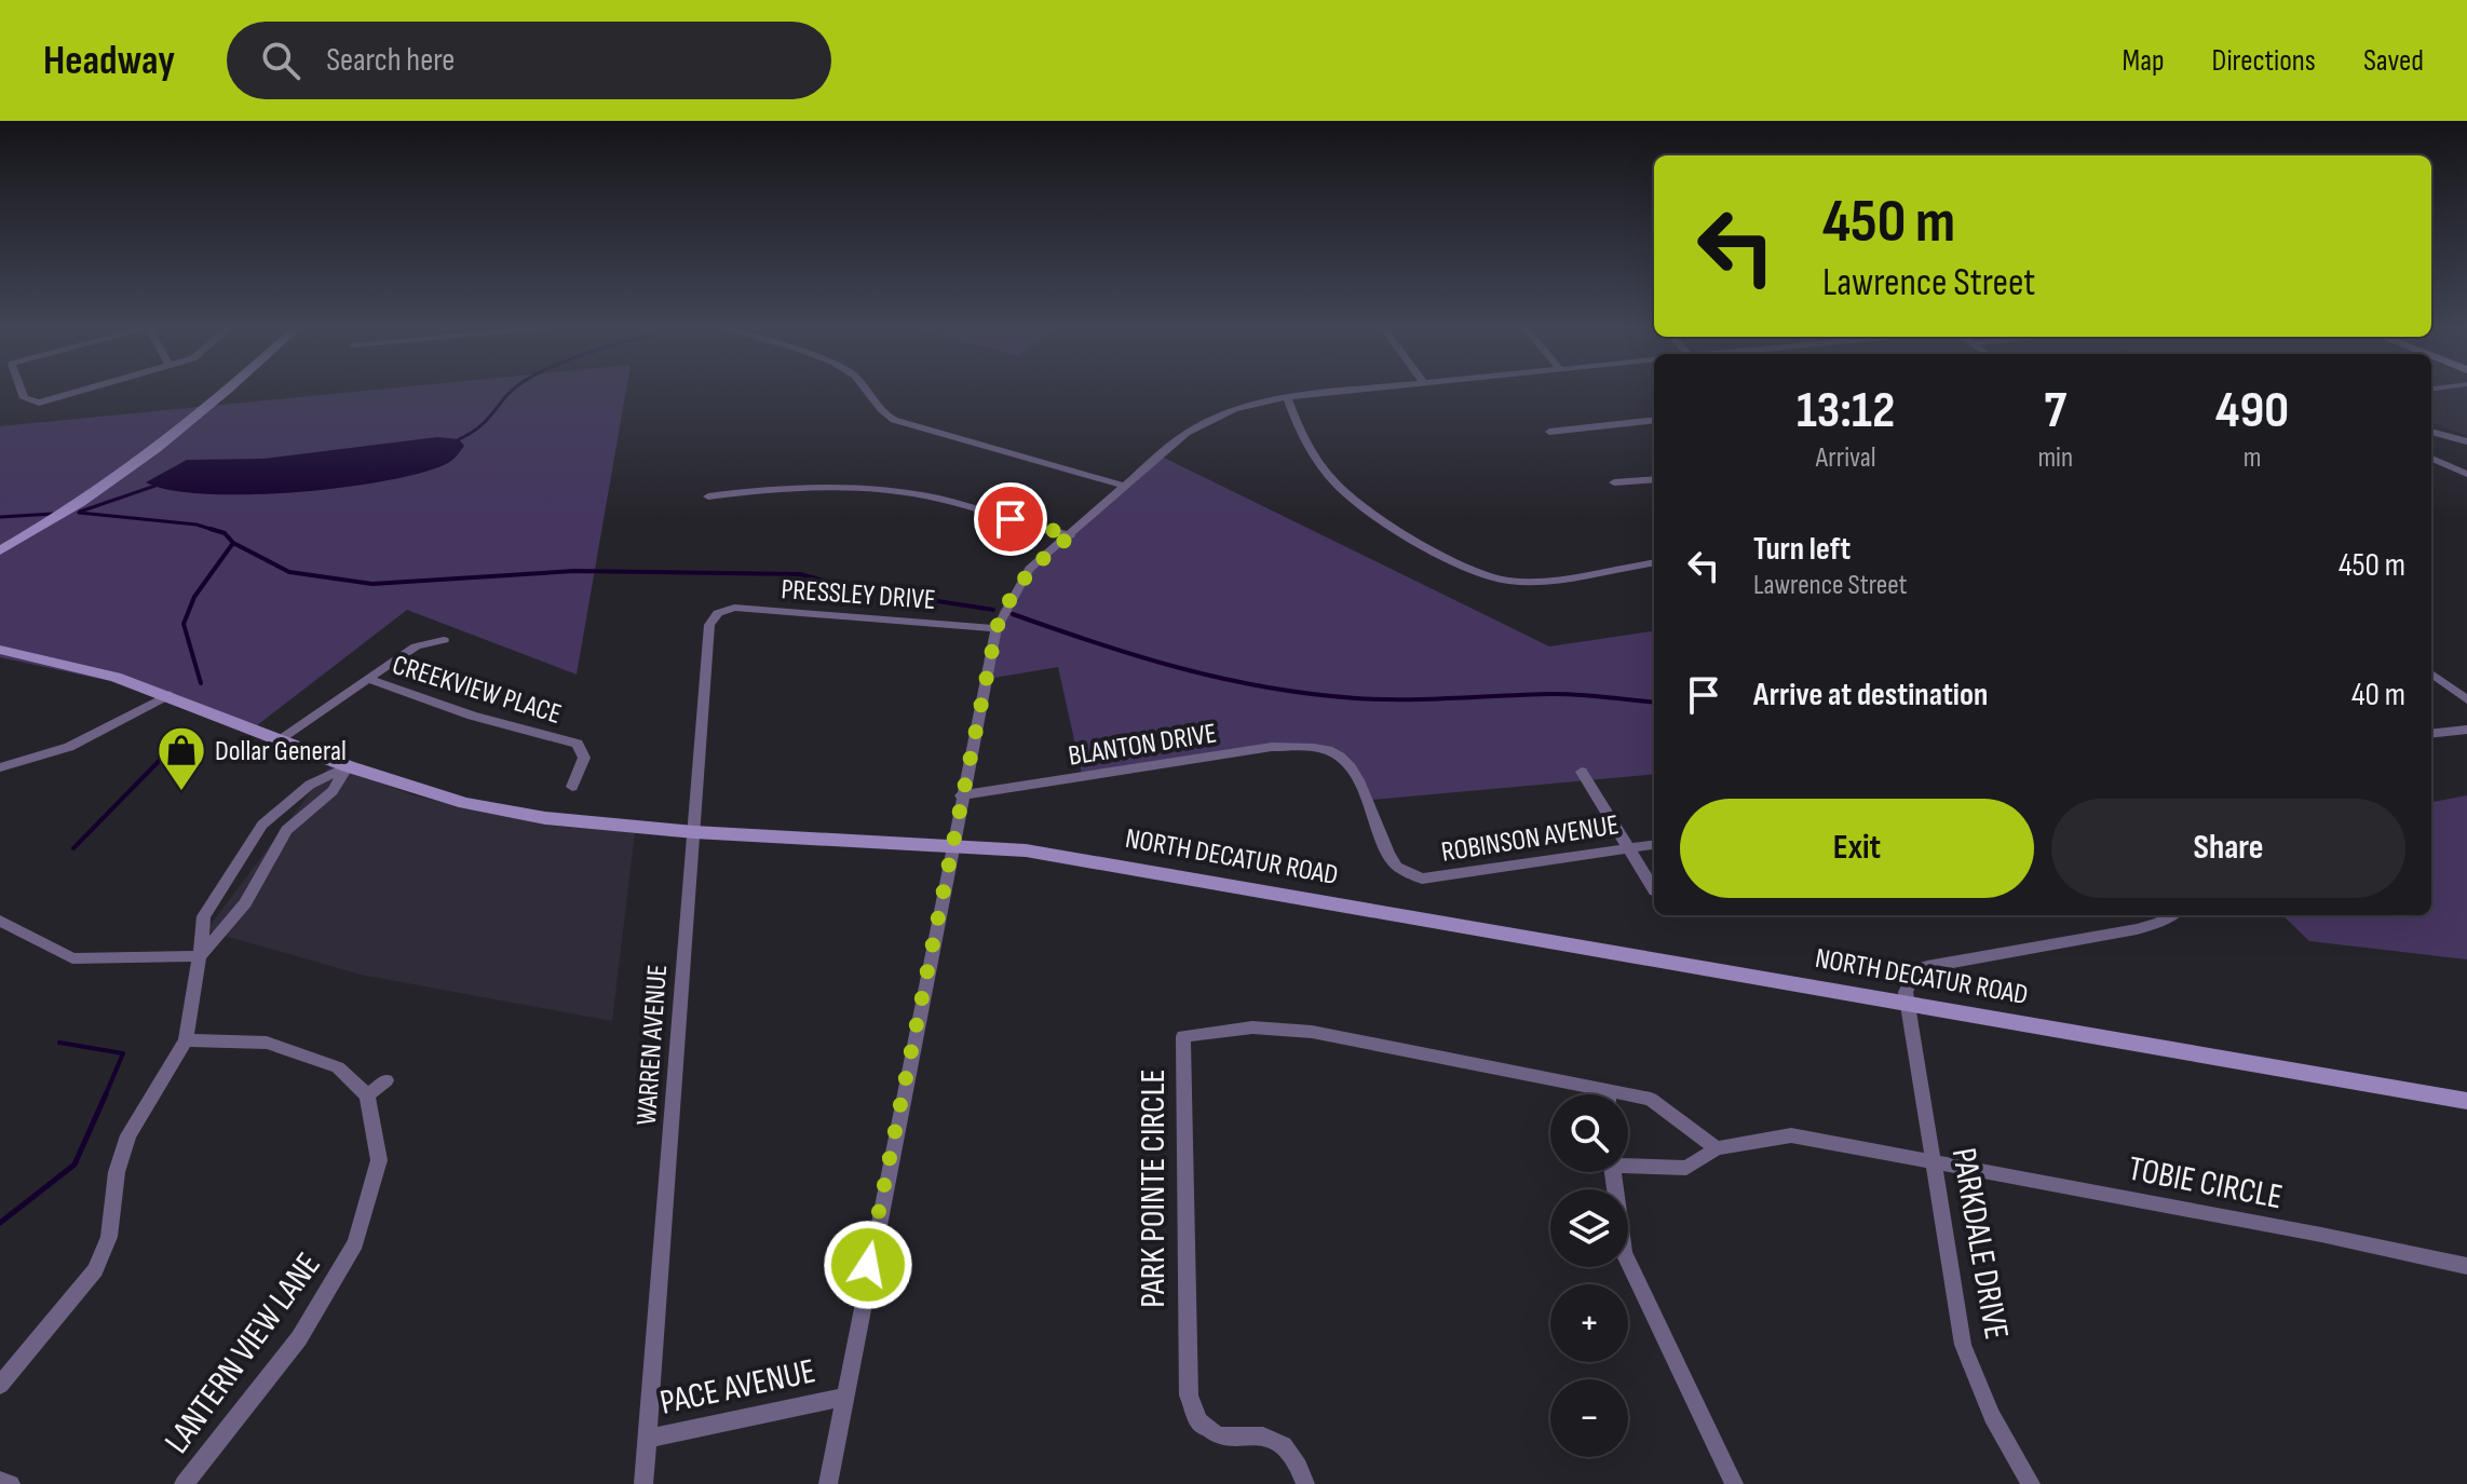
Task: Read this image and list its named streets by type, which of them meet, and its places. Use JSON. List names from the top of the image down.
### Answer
{
  "streets": {
    "main road": ["NORTH DECATUR ROAD"],
    "street": [
      "PRESSLEY DRIVE",
      "CREEKVIEW PLACE",
      "BLANTON DRIVE",
      "ROBINSON AVENUE",
      "WARREN AVENUE",
      "TOBIE CIRCLE",
      "PARK POINTE CIRCLE",
      "PARKDALE DRIVE",
      "LANTERN VIEW LANE",
      "PACE AVENUE"
    ]
  },
  "crossings": [
    ["PRESSLEY DRIVE", "WARREN AVENUE"],
    ["BLANTON DRIVE", "ROBINSON AVENUE"],
    ["NORTH DECATUR ROAD", "WARREN AVENUE"],
    ["NORTH DECATUR ROAD", "PARKDALE DRIVE"],
    ["WARREN AVENUE", "PACE AVENUE"],
    ["TOBIE CIRCLE", "PARKDALE DRIVE"]
  ],
  "places": {
    "shop": ["Dollar General"]
  },
  "page": {
    "header": "Headway",
    "search": "Search here",
    "nav": ["Map", "Directions", "Saved"],
    "turn": ["450 m", "Lawrence Street"],
    "eta": [
      "13:12",
      "Arrival",
      "7",
      "min",
      "490",
      "m"
    ],
    "list": [
      {
        "name": "Turn left",
        "note": "Lawrence Street",
        "value": "450 m"
      },
      {
        "name": "Arrive at destination",
        "value": "40 m"
      }
    ],
    "buttons": ["Exit", "Share"],
    "map_buttons": ["+", "−"]
  }
}
